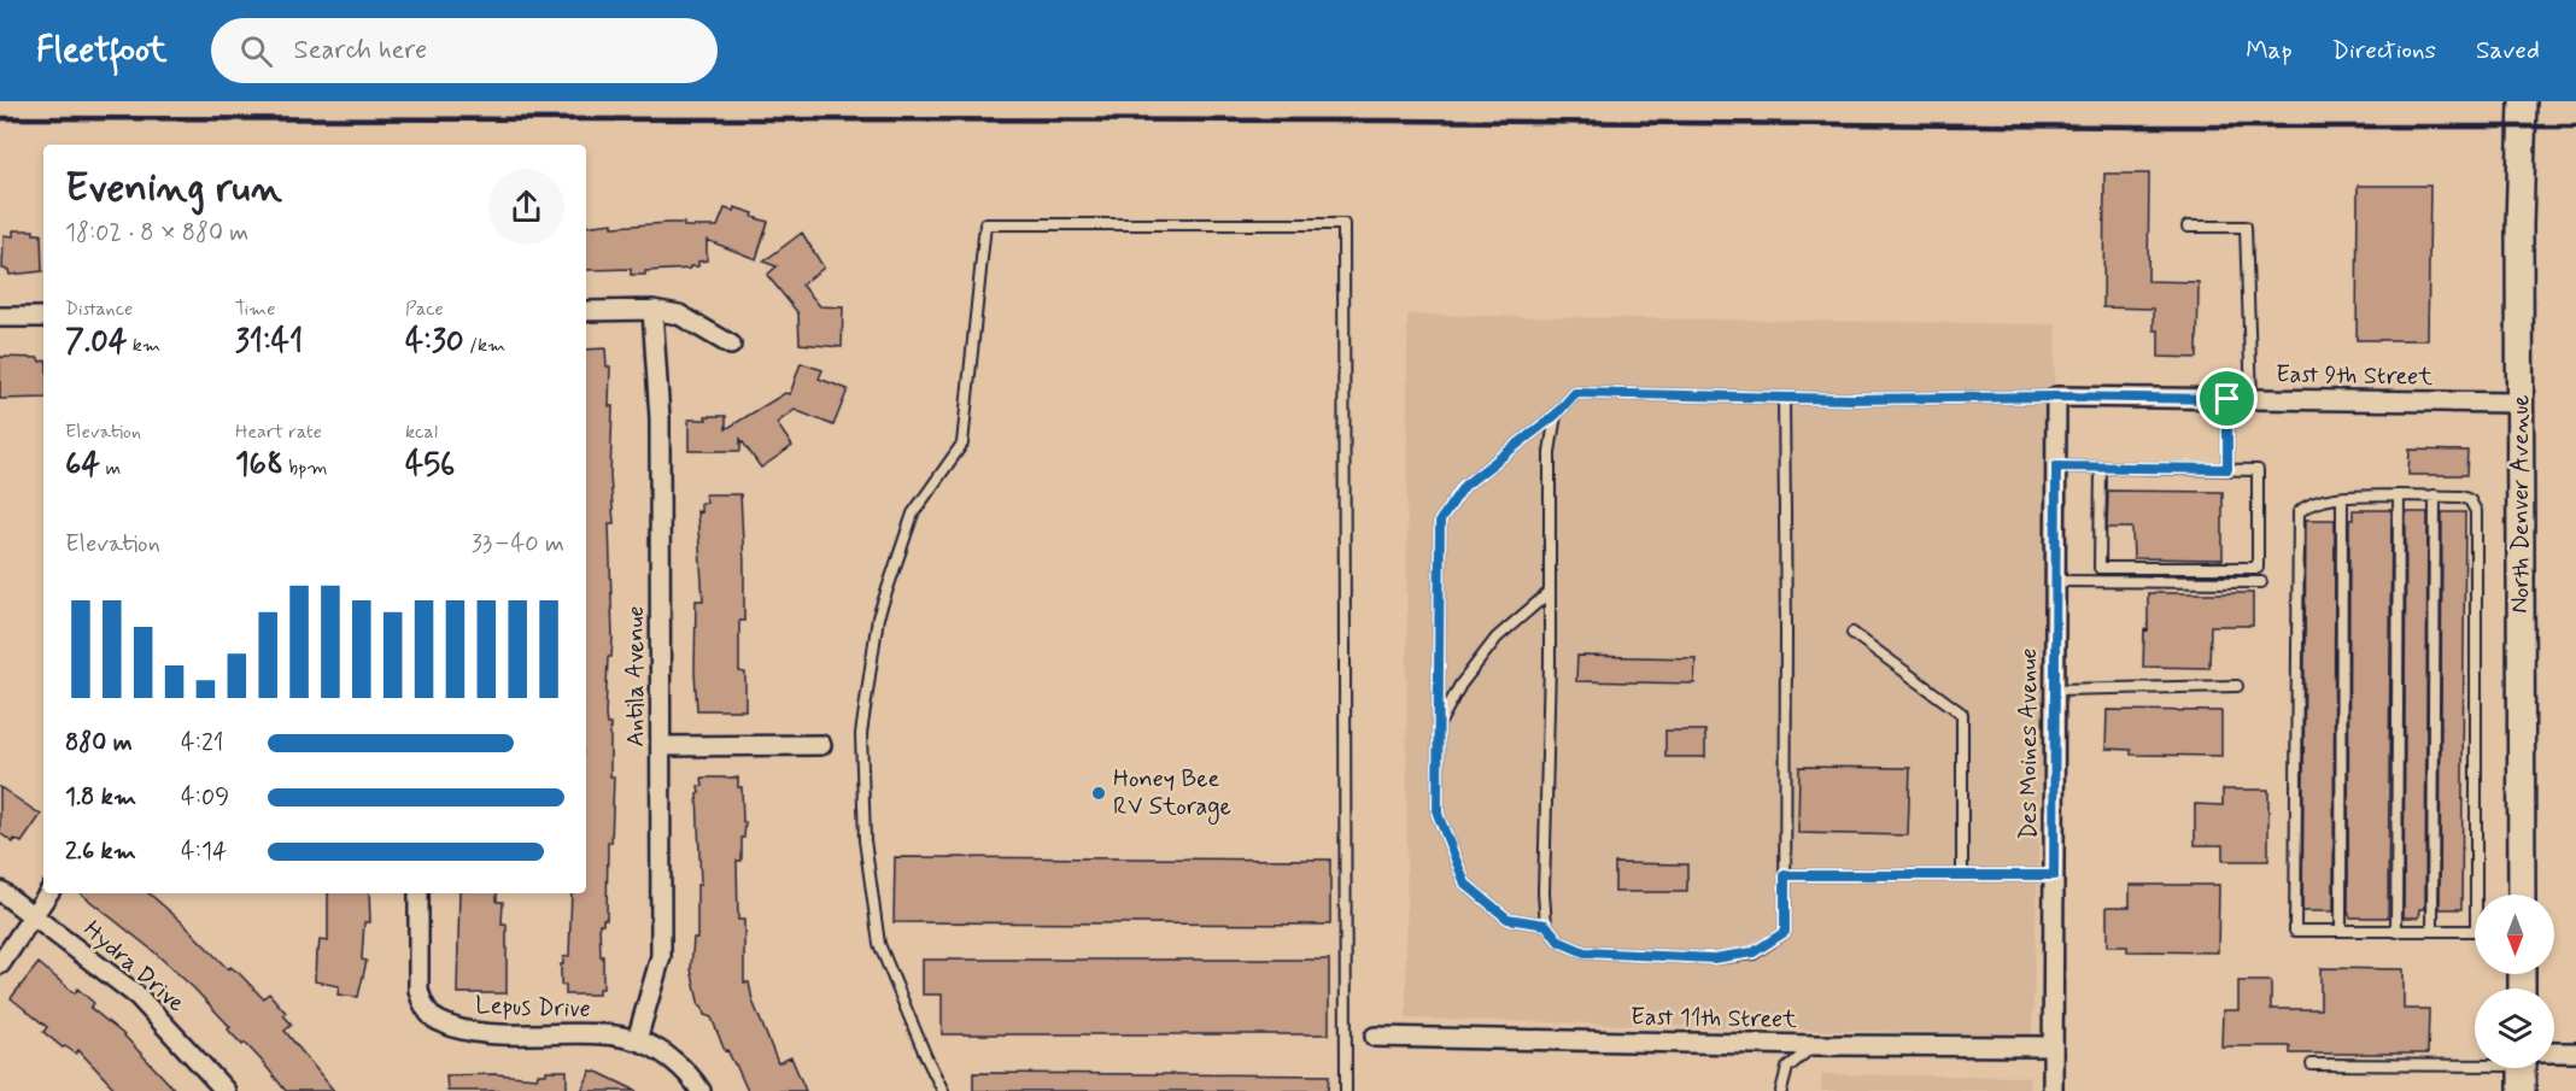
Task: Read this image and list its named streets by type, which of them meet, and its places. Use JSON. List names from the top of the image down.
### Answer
{
  "streets": {
    "main road": ["North Denver Avenue"],
    "street": [
      "East 9th Street",
      "Antila Avenue",
      "Des Moines Avenue",
      "Hydra Drive",
      "Lepus Drive",
      "East 11th Street"
    ]
  },
  "crossings": [
    ["East 9th Street", "North Denver Avenue"],
    ["East 9th Street", "Des Moines Avenue"],
    ["Antila Avenue", "Lepus Drive"],
    ["Des Moines Avenue", "East 11th Street"]
  ],
  "places": ["Honey Bee RV Storage"],
  "north": "bottom",
  "page": {
    "header": "Fleetfoot",
    "search": "Search here",
    "nav": ["Map", "Directions", "Saved"],
    "heading": ["Evening run", "18:02 · 8 × 880 m"],
    "stats": [
      ["Distance", "7.04 km"],
      ["Time", "31:41"],
      ["Pace", "4:30 /km"],
      ["Elevation", "64 m"],
      ["Heart rate", "168 bpm"],
      ["kcal", "456"]
    ],
    "chart": ["Elevation", "33–40 m"],
    "list": [
      {
        "name": "880 m",
        "note": "4:21"
      },
      {
        "name": "1.8 km",
        "note": "4:09"
      },
      {
        "name": "2.6 km",
        "note": "4:14"
      }
    ]
  }
}
